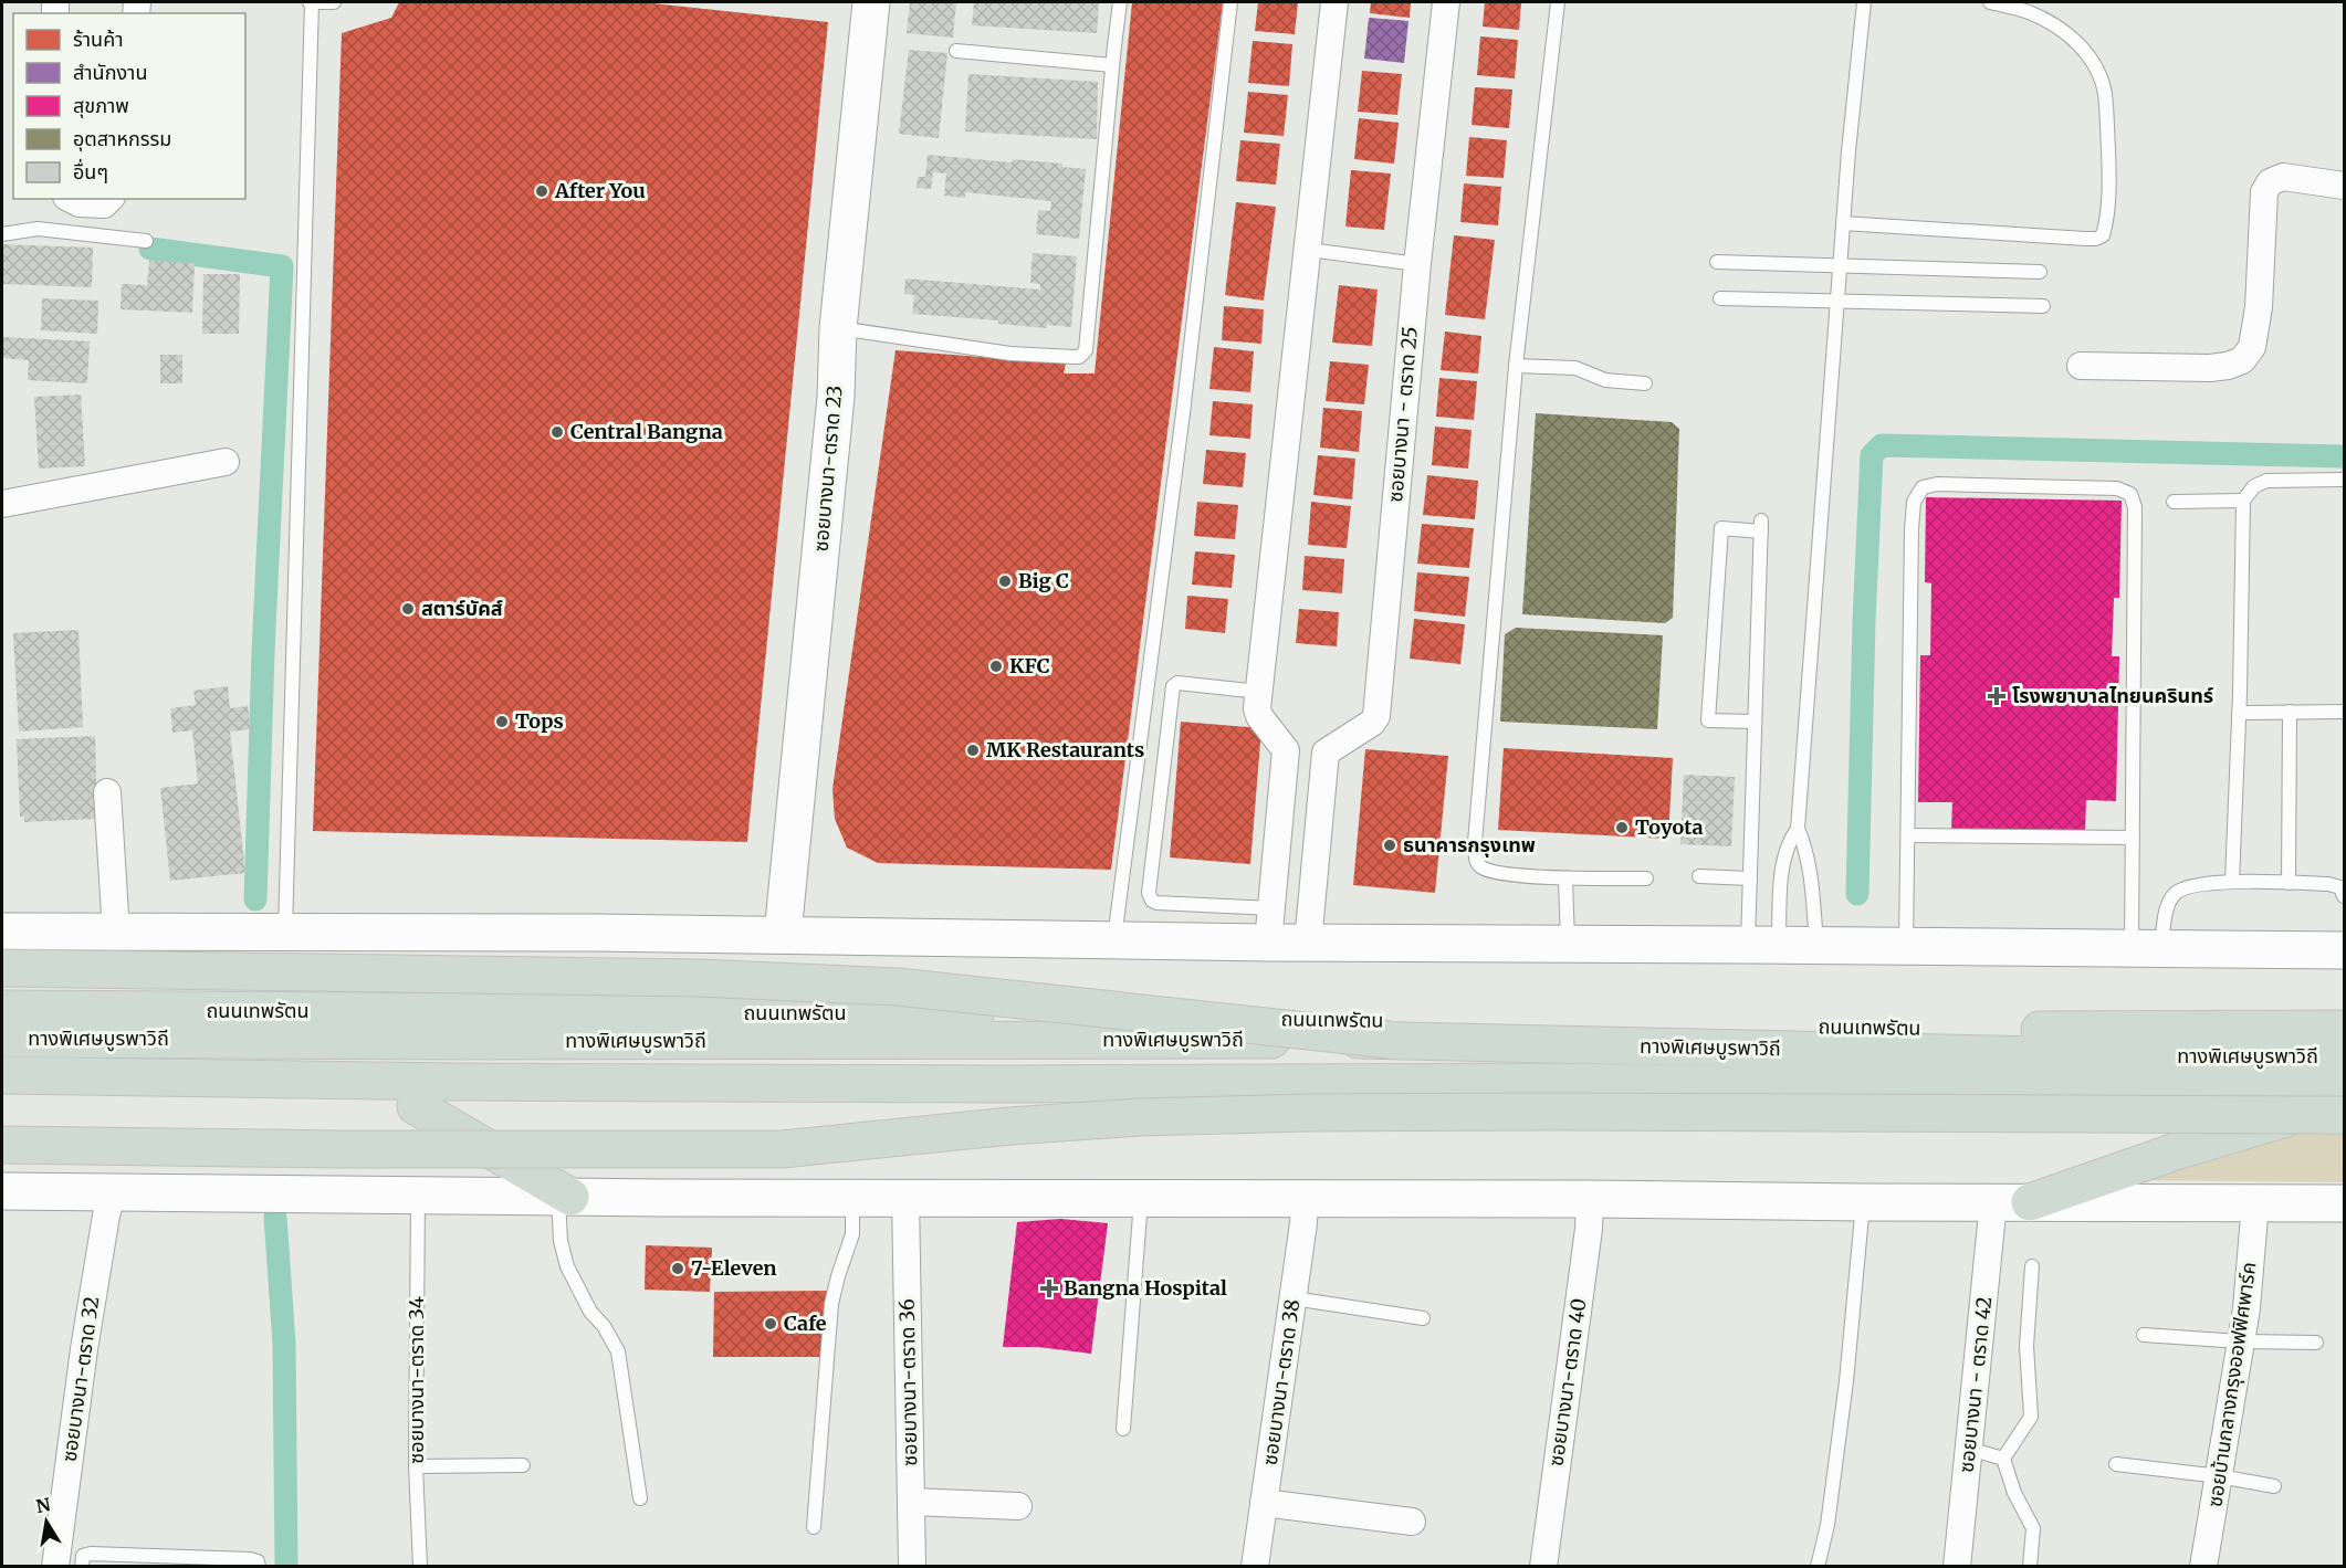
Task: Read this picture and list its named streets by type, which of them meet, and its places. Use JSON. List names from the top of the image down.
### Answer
{
  "streets": {
    "highway": ["ถนนเทพรัตน", "ทางพิเศษบูรพาวิถี"],
    "main road": ["ซอยบางนา-ตราด 23"],
    "street": [
      "ซอยบางนา - ตราด 25",
      "ซอยบางนา-ตราด 32",
      "ซอยบางนา-ตราด 36",
      "ซอยบางนา-ตราด 38",
      "ซอยบางนา-ตราด 40",
      "ซอยบางนา - ตราด 42",
      "ซอยบ้านกลางกรุงออฟฟิศพาร์ค"
    ],
    "lane": ["ซอยบางนา-ตราด 34"]
  },
  "places": {
    "other": [
      "After You",
      "Central Bangna",
      "Big C",
      "สตาร์บัคส์",
      "KFC",
      "Tops",
      "MK Restaurants",
      "Toyota",
      "ธนาคารกรุงเทพ",
      "7-Eleven",
      "Cafe"
    ],
    "health": ["โรงพยาบาลไทยนครินทร์", "Bangna Hospital"]
  },
  "legend": [
    "ร้านค้า",
    "สำนักงาน",
    "สุขภาพ",
    "อุตสาหกรรม",
    "อื่นๆ"
  ],
  "north": "top"
}
